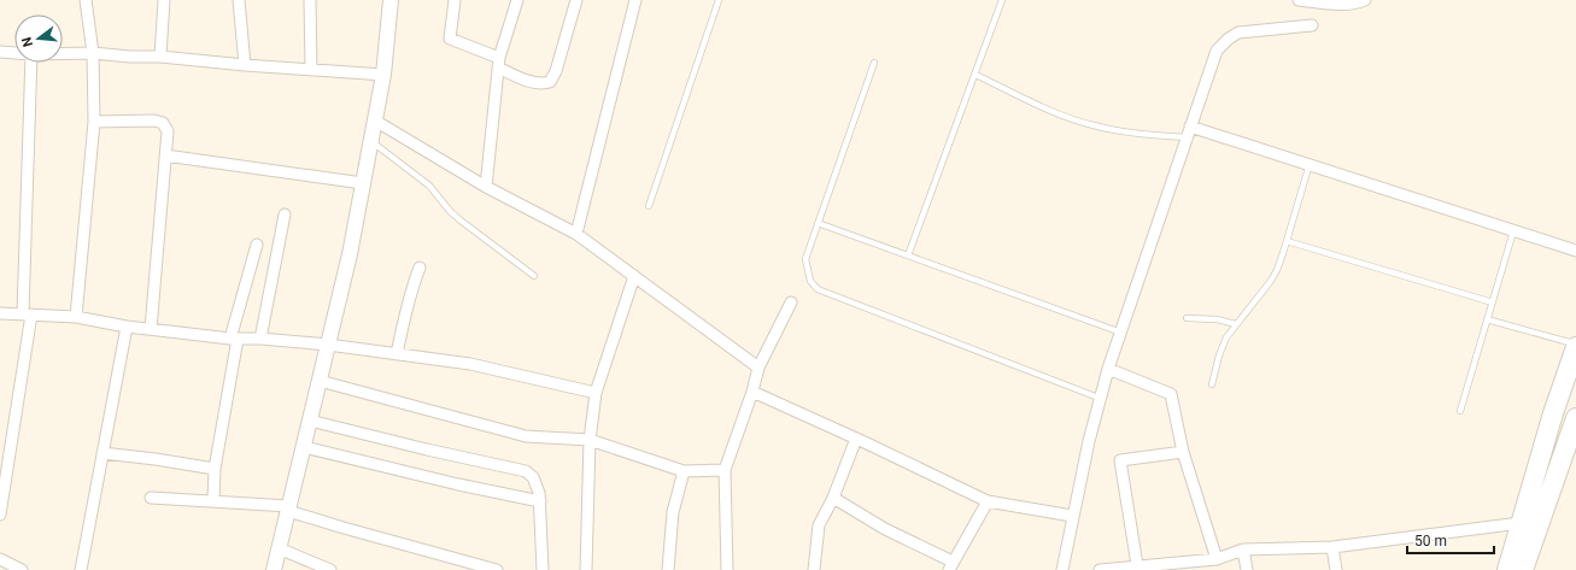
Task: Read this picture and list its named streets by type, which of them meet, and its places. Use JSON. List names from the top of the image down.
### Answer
{
  "scale_bar": "50 m",
  "north": "left"
}
